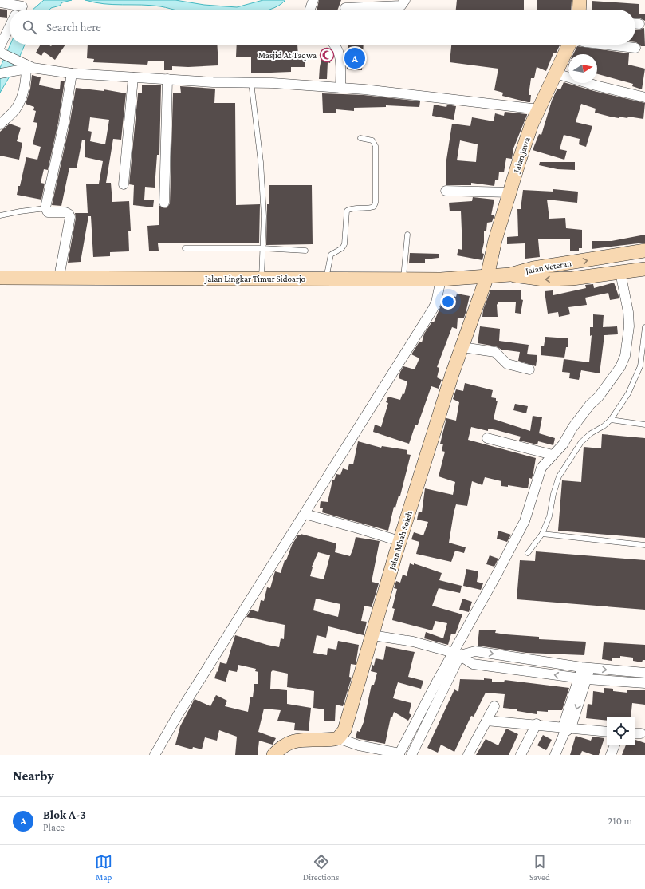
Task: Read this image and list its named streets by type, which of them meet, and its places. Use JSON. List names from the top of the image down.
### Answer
{
  "streets": {
    "street": [
      "Jalan Jawa",
      "Jalan Veteran",
      "Jalan Lingkar Timur Sidoarjo",
      "Jalan Mbah Soleh"
    ]
  },
  "crossings": [
    ["Jalan Jawa", "Jalan Lingkar Timur Sidoarjo"],
    ["Jalan Jawa", "Jalan Mbah Soleh"],
    ["Jalan Veteran", "Jalan Lingkar Timur Sidoarjo"],
    ["Jalan Lingkar Timur Sidoarjo", "Jalan Mbah Soleh"]
  ],
  "places": {
    "mosque": ["Masjid At Taqwa"]
  },
  "north": "right",
  "page": {
    "search": "Search here",
    "pins": "A",
    "heading": "Nearby",
    "list": [
      {
        "mark": "A",
        "name": "Blok A-3",
        "note": "Place",
        "value": "210 m"
      }
    ],
    "nav": ["Map", "Directions", "Saved"]
  }
}
